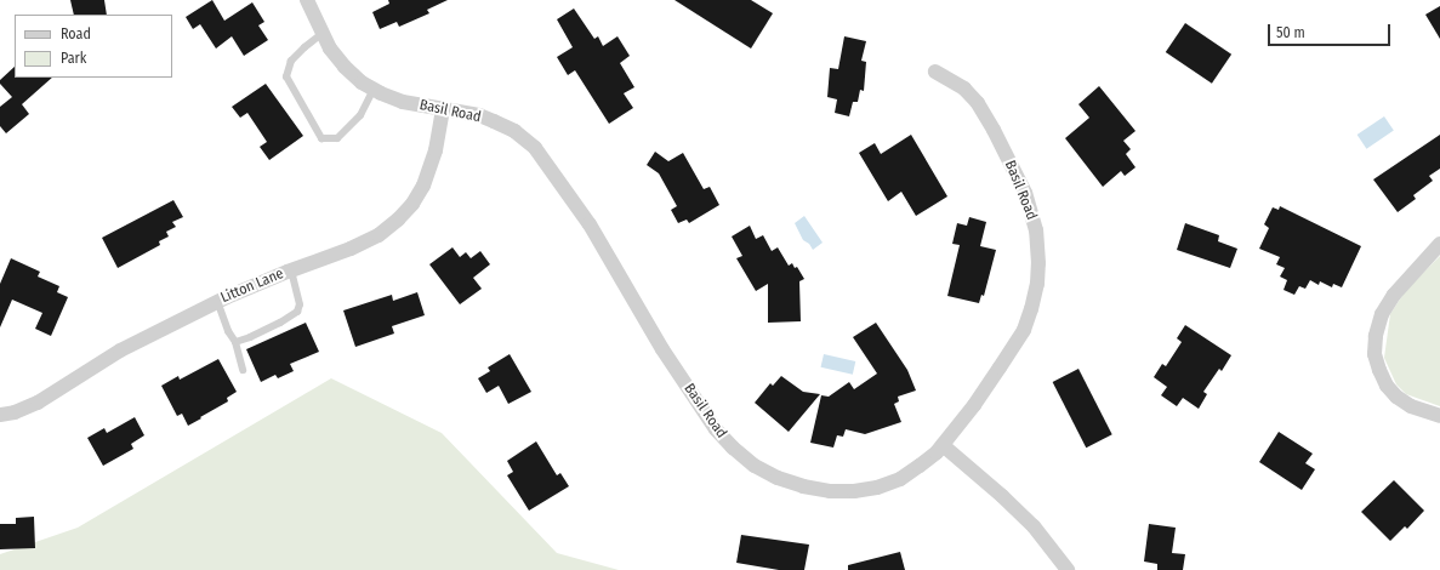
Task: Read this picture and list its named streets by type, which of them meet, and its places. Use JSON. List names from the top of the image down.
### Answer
{
  "streets": {
    "street": ["Basil Road", "Litton Lane"]
  },
  "crossings": [
    ["Basil Road", "Litton Lane"]
  ],
  "legend": ["Road", "Park"],
  "scale_bar": "50 m"
}
